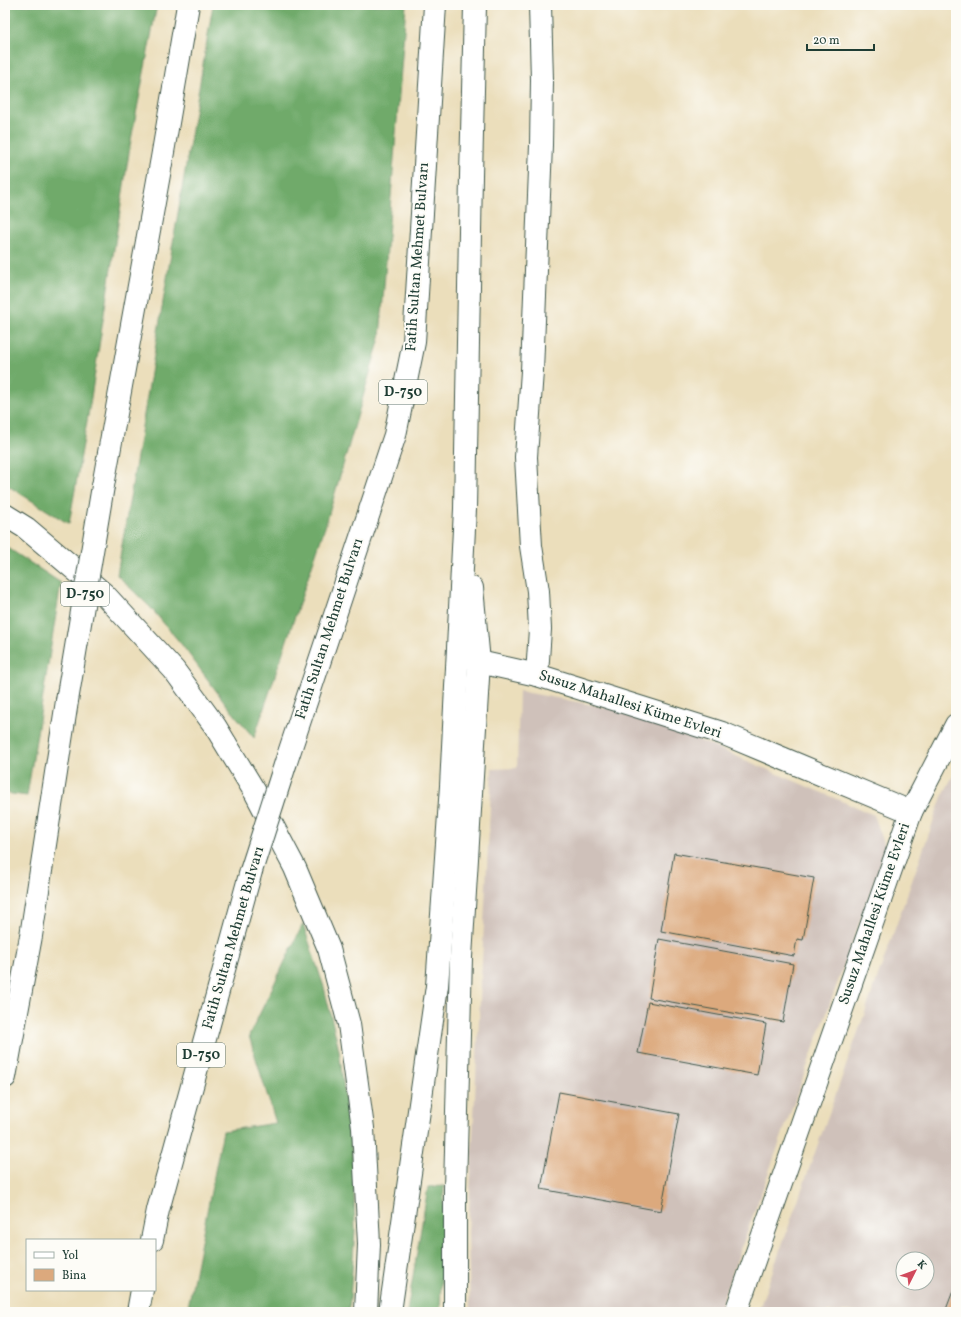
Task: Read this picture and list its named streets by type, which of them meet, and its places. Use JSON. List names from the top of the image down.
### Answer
{
  "streets": {
    "main road": ["Fatih Sultan Mehmet Bulvarı", "D-750", "Susuz Mahallesi Küme Evleri"]
  },
  "legend": ["Yol", "Bina"],
  "scale_bar": "20 m",
  "north": "top right"
}
